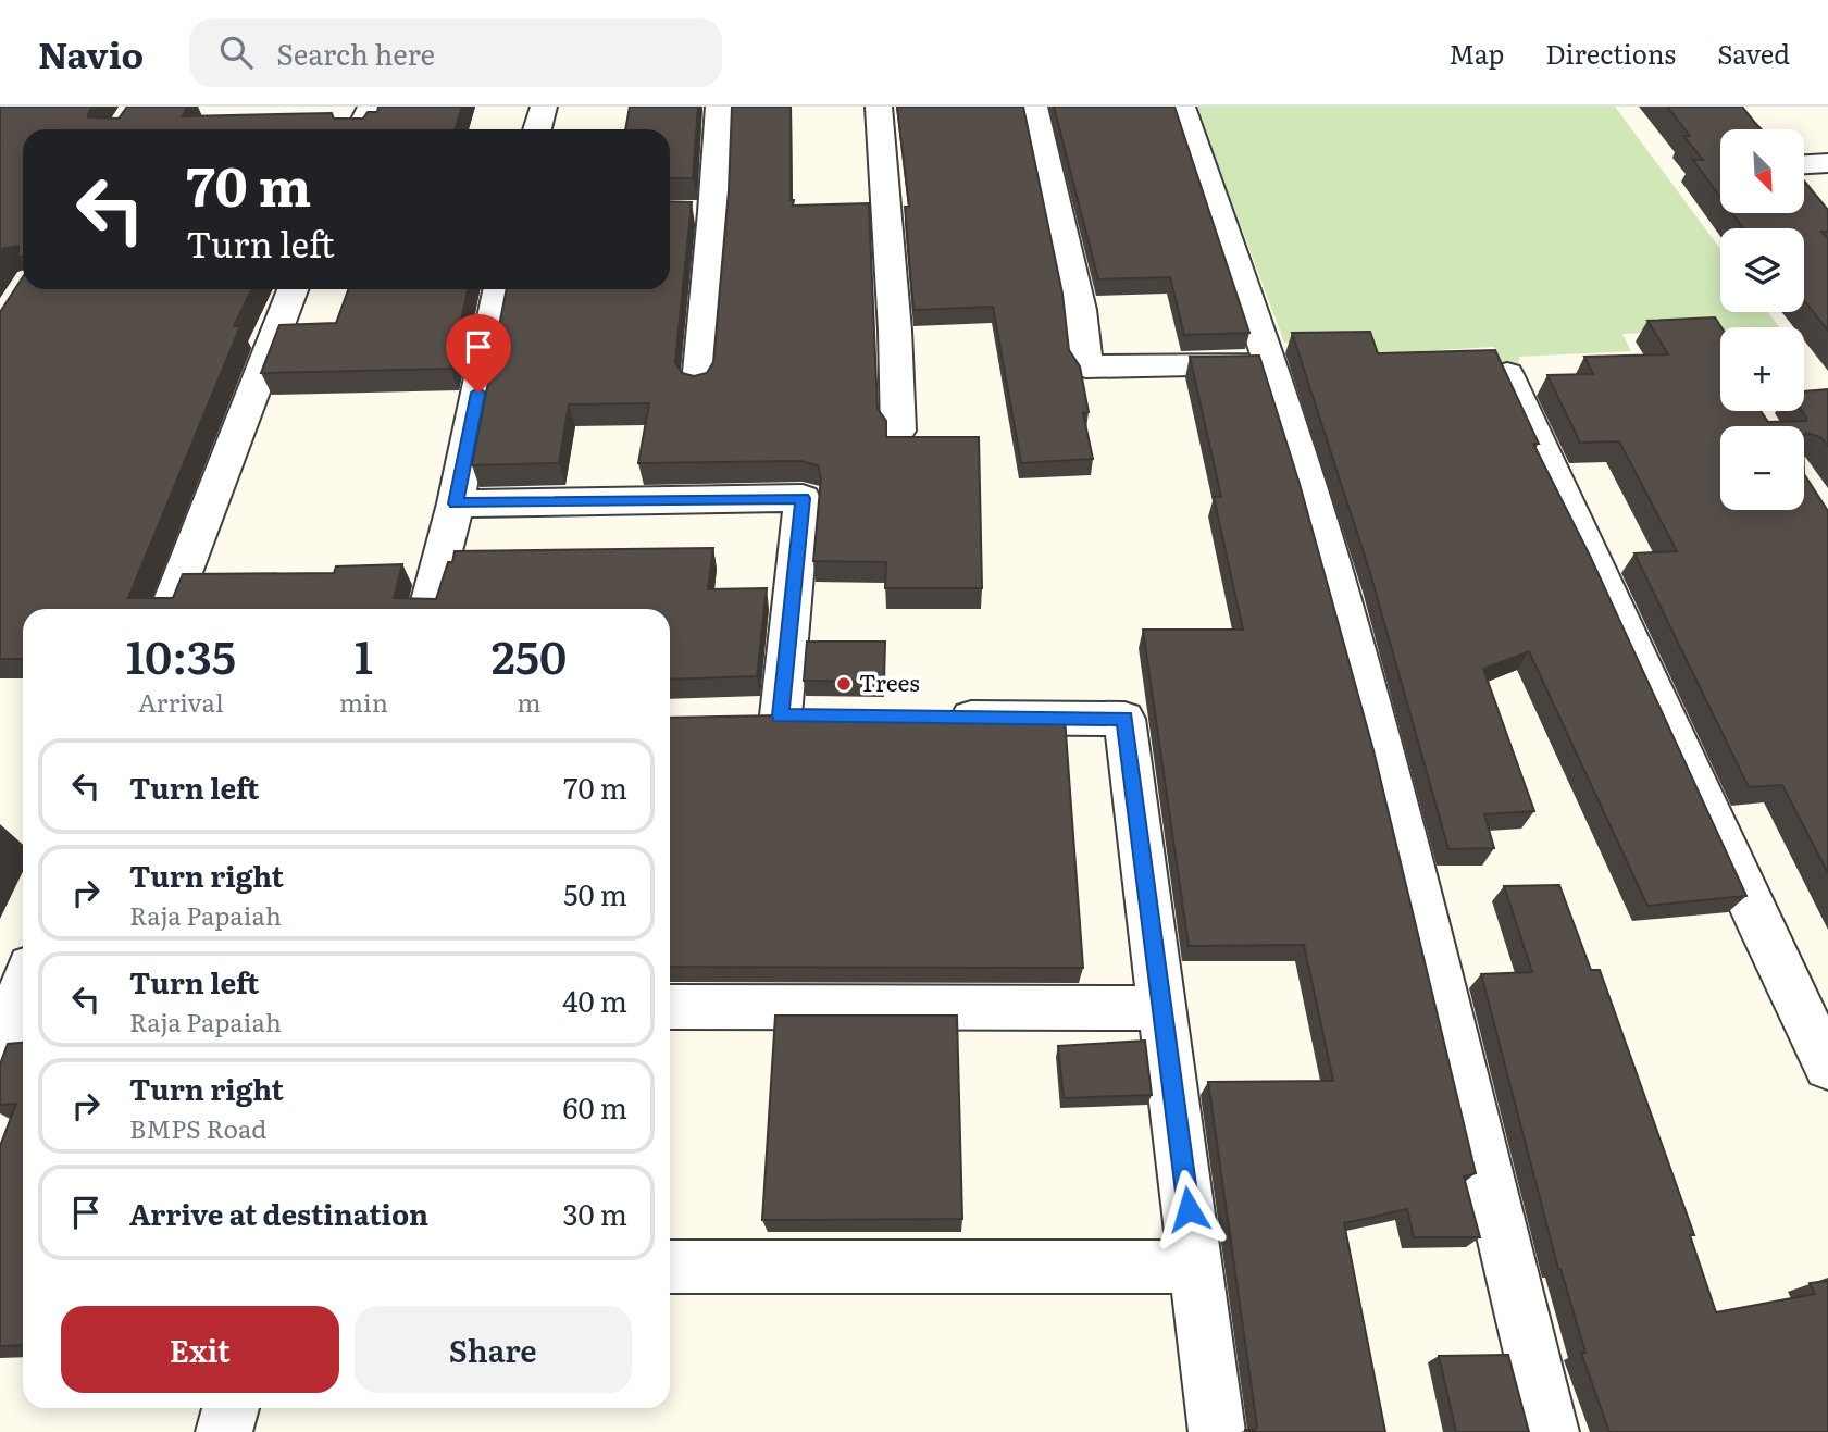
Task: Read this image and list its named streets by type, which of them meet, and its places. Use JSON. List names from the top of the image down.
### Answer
{
  "places": ["Trees"],
  "north": "bottom right",
  "page": {
    "header": "Navio",
    "search": "Search here",
    "nav": ["Map", "Directions", "Saved"],
    "map_buttons": ["+", "−"],
    "turn": ["70 m", "Turn left"],
    "eta": [
      "10:35",
      "Arrival",
      "1",
      "min",
      "250",
      "m"
    ],
    "list": [
      {
        "name": "Turn left",
        "value": "70 m"
      },
      {
        "name": "Turn right",
        "note": "Raja Papaiah",
        "value": "50 m"
      },
      {
        "name": "Turn left",
        "note": "Raja Papaiah",
        "value": "40 m"
      },
      {
        "name": "Turn right",
        "note": "BMPS Road",
        "value": "60 m"
      },
      {
        "name": "Arrive at destination",
        "value": "30 m"
      }
    ],
    "buttons": ["Exit", "Share"]
  }
}
